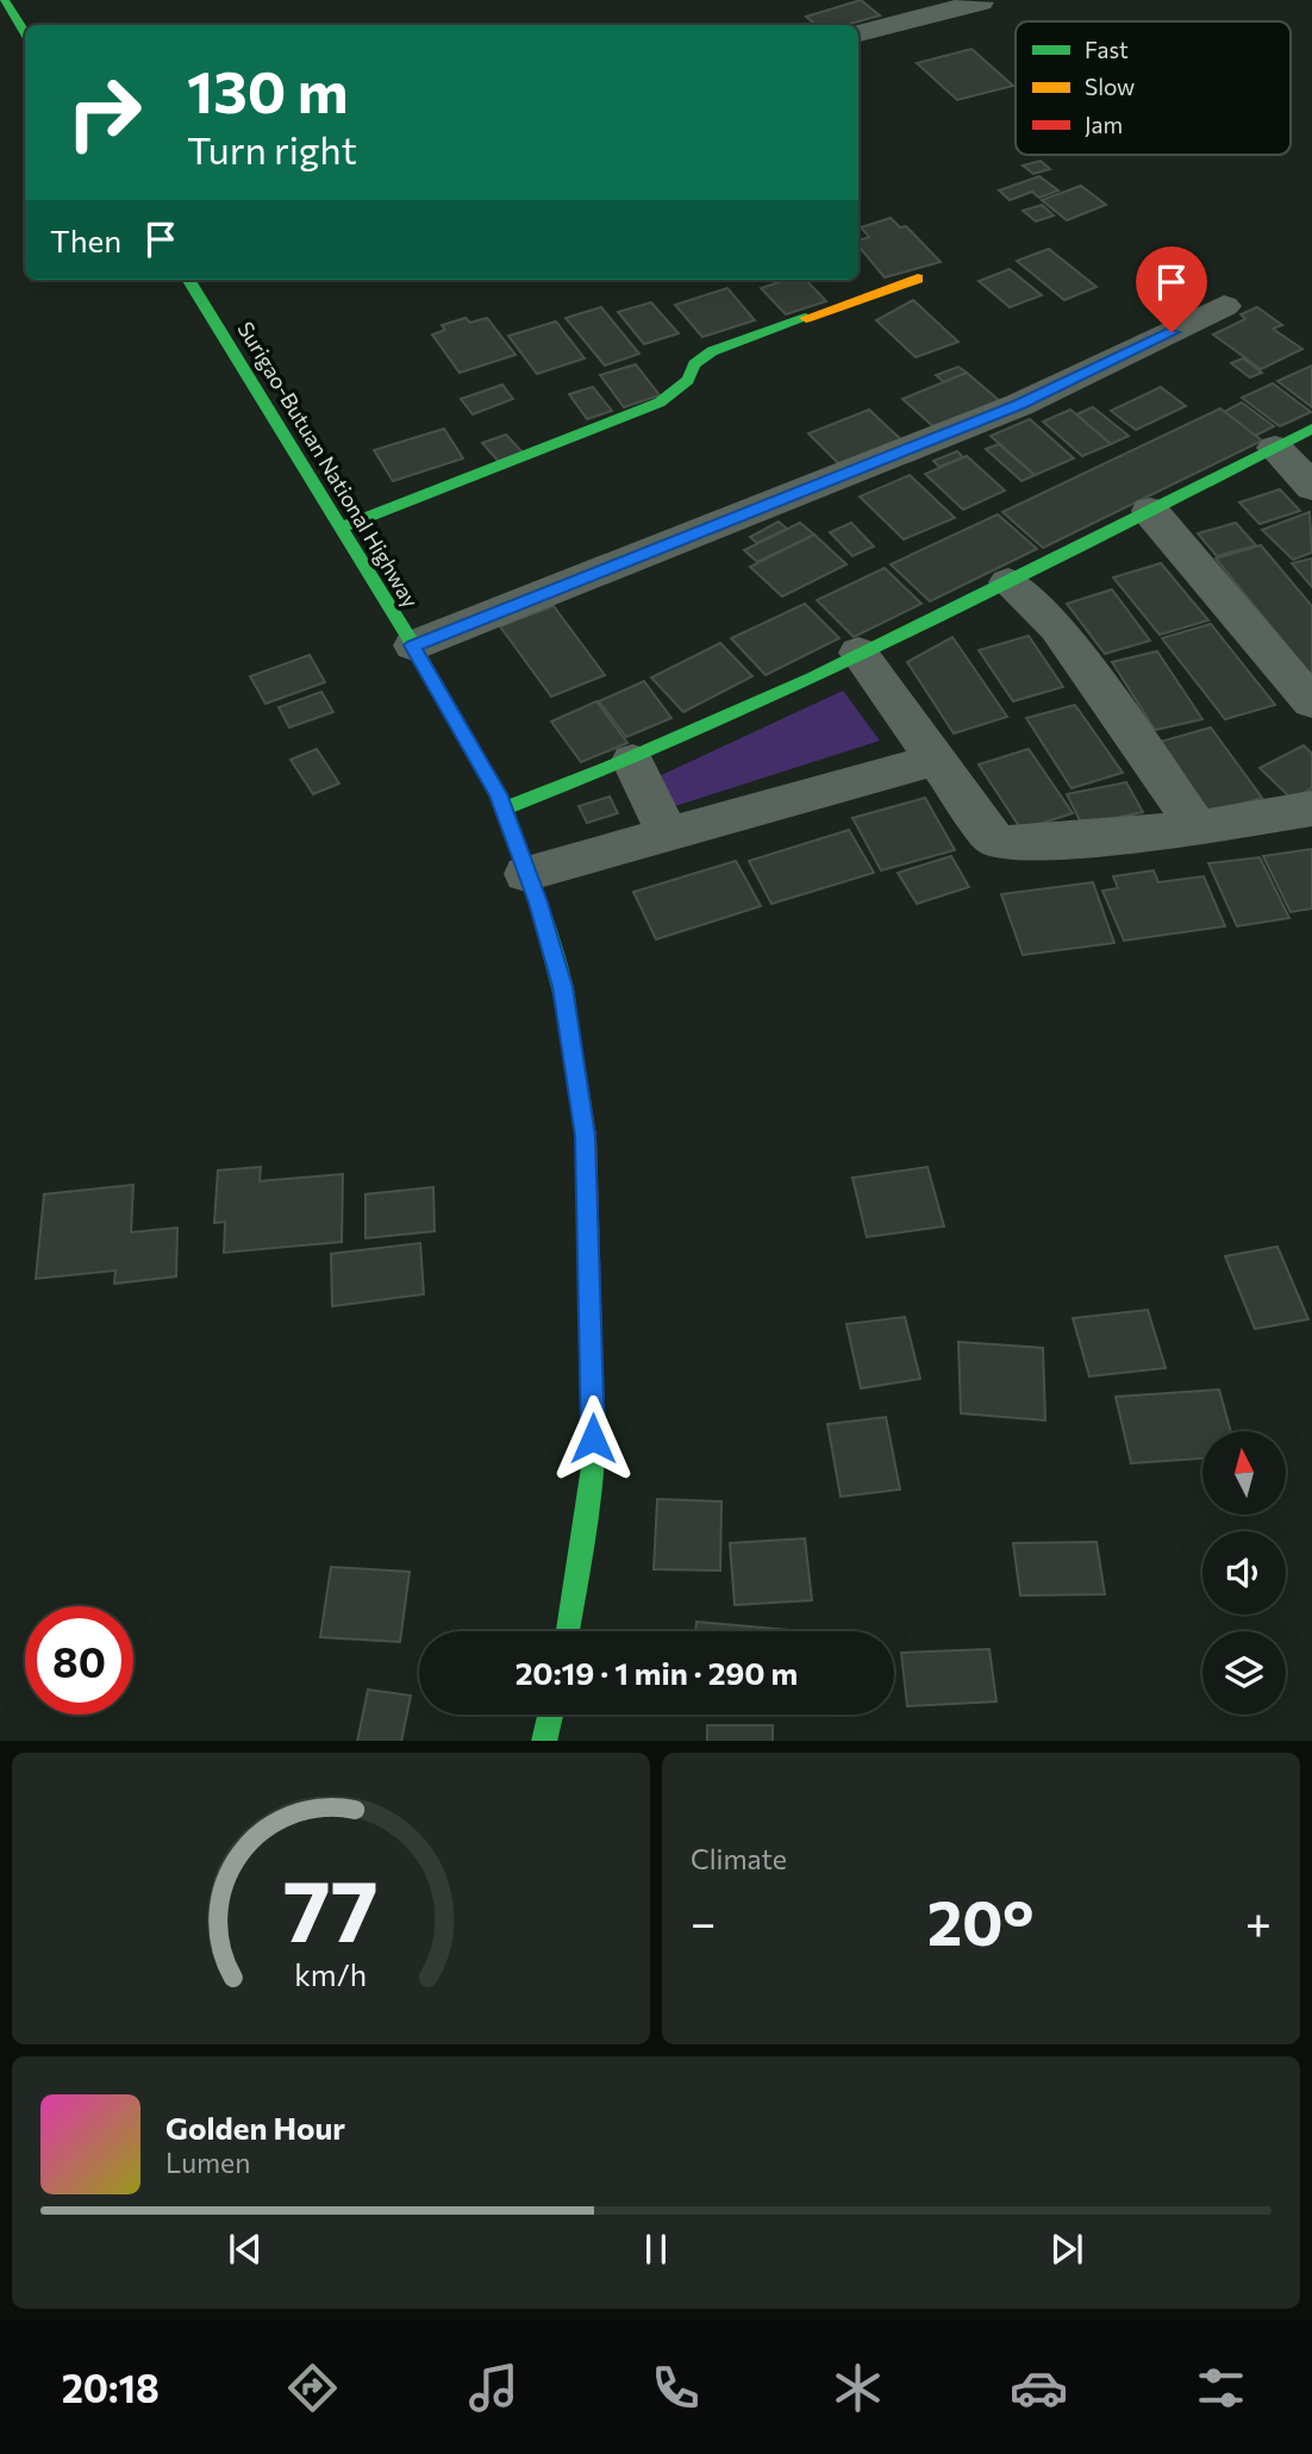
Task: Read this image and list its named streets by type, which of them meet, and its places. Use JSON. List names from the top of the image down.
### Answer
{
  "streets": {
    "main road": ["Surigao-Butuan National Highway"]
  },
  "legend": ["Fast", "Slow", "Jam"],
  "north": "top",
  "page": {
    "turn": ["130 m", "Turn right"],
    "then": "Then",
    "limit": "80",
    "trip": "20:19 · 1 min · 290 m",
    "tile": "Climate",
    "heat": ["−", "20°", "+"],
    "song": ["Golden Hour", "Lumen"],
    "tabs": "20:18",
    "gauge": ["77", "km/h"]
  }
}
